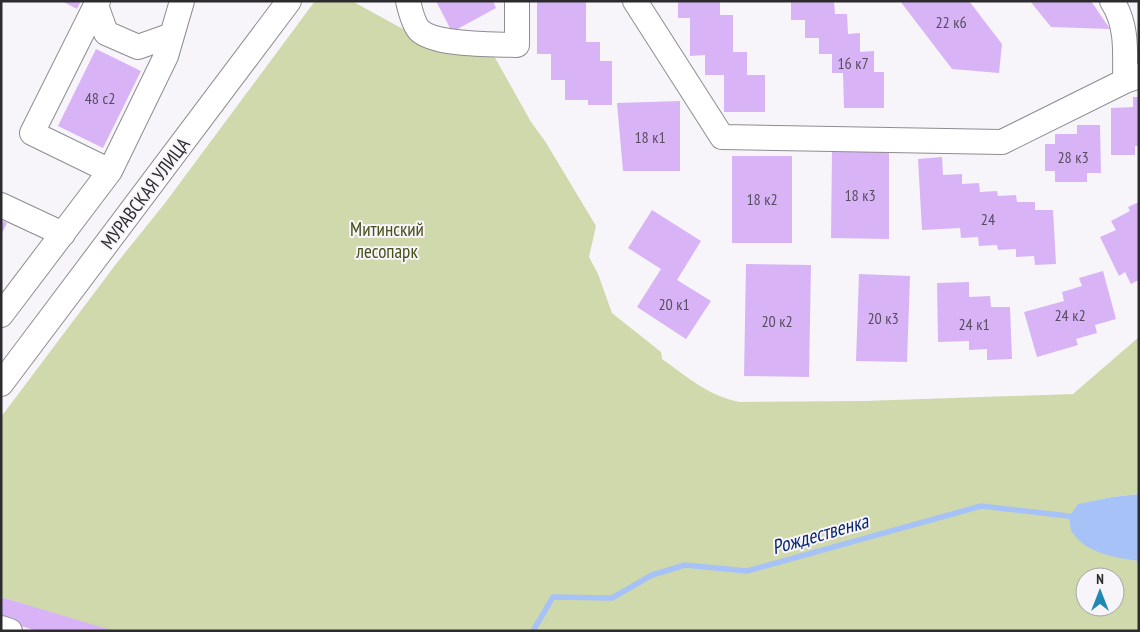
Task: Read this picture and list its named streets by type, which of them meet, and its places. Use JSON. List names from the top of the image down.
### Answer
{
  "streets": {
    "street": ["МУРАВСКАЯ УЛИЦА"]
  },
  "water": ["Рождественка"],
  "parks": ["Митинский лесопарк"],
  "house_numbers": [
    "22 к6",
    "16 к7",
    "48 с2",
    "18 к1",
    "28 к3",
    "18 к3",
    "18 к2",
    "24",
    "20 к1",
    "24 к2",
    "20 к3",
    "20 к2",
    "24 к1"
  ],
  "north": "top"
}
